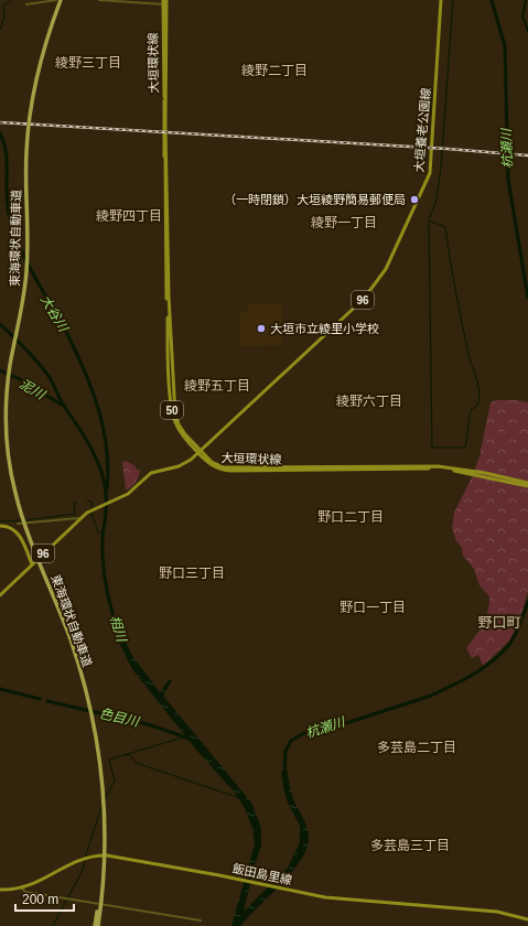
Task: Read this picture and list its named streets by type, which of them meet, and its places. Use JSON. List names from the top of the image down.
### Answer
{
  "streets": {
    "highway": ["東海環状自動車道"],
    "main road": [
      "大垣環状線",
      "大垣養老公園線",
      "96",
      "50",
      "飯田島里線"
    ]
  },
  "crossings": [
    ["大垣環状線", "大垣養老公園線"]
  ],
  "districts": [
    "綾野三丁目",
    "綾野二丁目",
    "綾野四丁目",
    "綾野一丁目",
    "綾野五丁目",
    "綾野六丁目",
    "野口二丁目",
    "野口三丁目",
    "野口一丁目",
    "野口町",
    "多芸島二丁目",
    "多芸島三丁目"
  ],
  "water": [
    "杭瀬川",
    "大谷川",
    "泥川",
    "相川",
    "色目川"
  ],
  "places": ["（一時閉鎖）大垣綾野簡易郵便局", "大垣市立綾里小学校"],
  "scale_bar": "200 m"
}
